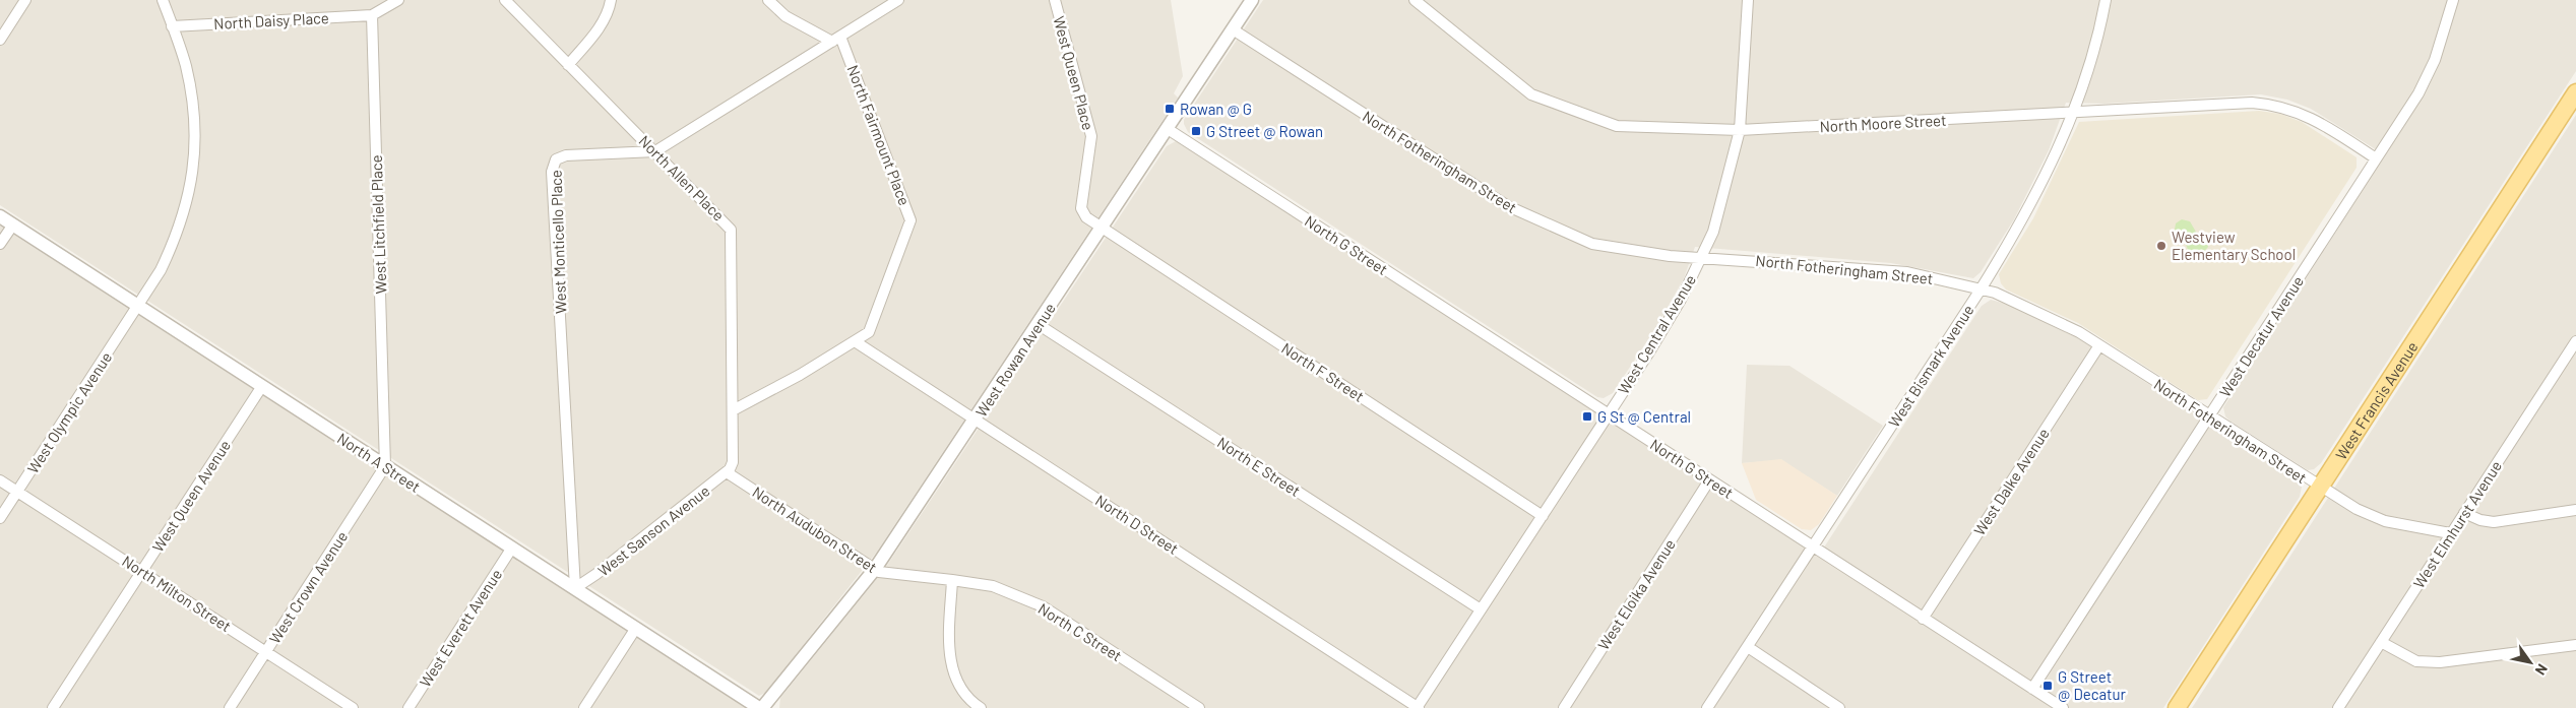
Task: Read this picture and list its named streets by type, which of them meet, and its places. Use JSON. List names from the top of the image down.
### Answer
{
  "streets": {
    "main road": ["West Francis Avenue"],
    "street": [
      "North Daisy Place",
      "West Queen Place",
      "North Moore Street",
      "North Fairmount Place",
      "North Fotheringham Street",
      "North Allen Place",
      "West Litchfield Place",
      "West Monticello Place",
      "North G Street",
      "West Central Avenue",
      "West Decatur Avenue",
      "West Rowan Avenue",
      "West Bismark Avenue",
      "North F Street",
      "West Olympic Avenue",
      "North A Street",
      "North E Street",
      "West Dalke Avenue",
      "West Queen Avenue",
      "North D Street",
      "West Elmhurst Avenue",
      "North Audubon Street",
      "West Sanson Avenue",
      "West Crown Avenue",
      "North Milton Street",
      "West Eloika Avenue",
      "West Everett Avenue",
      "North C Street"
    ]
  },
  "crossings": [
    ["North Daisy Place", "West Litchfield Place"],
    ["North Daisy Place", "West Olympic Avenue"],
    ["West Queen Place", "West Rowan Avenue"],
    ["West Queen Place", "North F Street"],
    ["North Moore Street", "West Central Avenue"],
    ["North Moore Street", "West Decatur Avenue"],
    ["North Moore Street", "West Bismark Avenue"],
    ["North Fairmount Place", "West Monticello Place"],
    ["North Fairmount Place", "North D Street"],
    ["North Fotheringham Street", "West Central Avenue"],
    ["North Fotheringham Street", "West Decatur Avenue"],
    ["North Fotheringham Street", "West Rowan Avenue"],
    ["North Fotheringham Street", "West Bismark Avenue"],
    ["North Fotheringham Street", "West Francis Avenue"],
    ["North Fotheringham Street", "West Dalke Avenue"],
    ["North Fotheringham Street", "West Elmhurst Avenue"],
    ["North Allen Place", "West Monticello Place"],
    ["North Allen Place", "North Audubon Street"],
    ["North Allen Place", "West Sanson Avenue"],
    ["West Litchfield Place", "North A Street"],
    ["West Litchfield Place", "West Crown Avenue"],
    ["West Monticello Place", "North A Street"],
    ["West Monticello Place", "West Sanson Avenue"],
    ["North G Street", "West Central Avenue"],
    ["North G Street", "West Decatur Avenue"],
    ["North G Street", "West Rowan Avenue"],
    ["North G Street", "West Bismark Avenue"],
    ["North G Street", "West Dalke Avenue"],
    ["North G Street", "West Eloika Avenue"],
    ["West Central Avenue", "North F Street"],
    ["West Central Avenue", "North E Street"],
    ["West Central Avenue", "North D Street"],
    ["West Rowan Avenue", "North F Street"],
    ["West Rowan Avenue", "North A Street"],
    ["West Rowan Avenue", "North E Street"],
    ["West Rowan Avenue", "North D Street"],
    ["West Rowan Avenue", "North Audubon Street"],
    ["West Olympic Avenue", "North A Street"],
    ["West Olympic Avenue", "North Milton Street"],
    ["North A Street", "West Queen Avenue"],
    ["North A Street", "West Sanson Avenue"],
    ["North A Street", "West Crown Avenue"],
    ["North A Street", "West Everett Avenue"],
    ["West Queen Avenue", "North Milton Street"],
    ["North Audubon Street", "West Sanson Avenue"],
    ["North Audubon Street", "North C Street"],
    ["West Crown Avenue", "North Milton Street"]
  ],
  "places": {
    "transit": [
      "Rowan @ G",
      "G Street @ Rowan",
      "G St @ Central",
      "G Street @ Decatur"
    ],
    "other": ["Westview Elementary School"]
  },
  "north": "bottom right"
}
